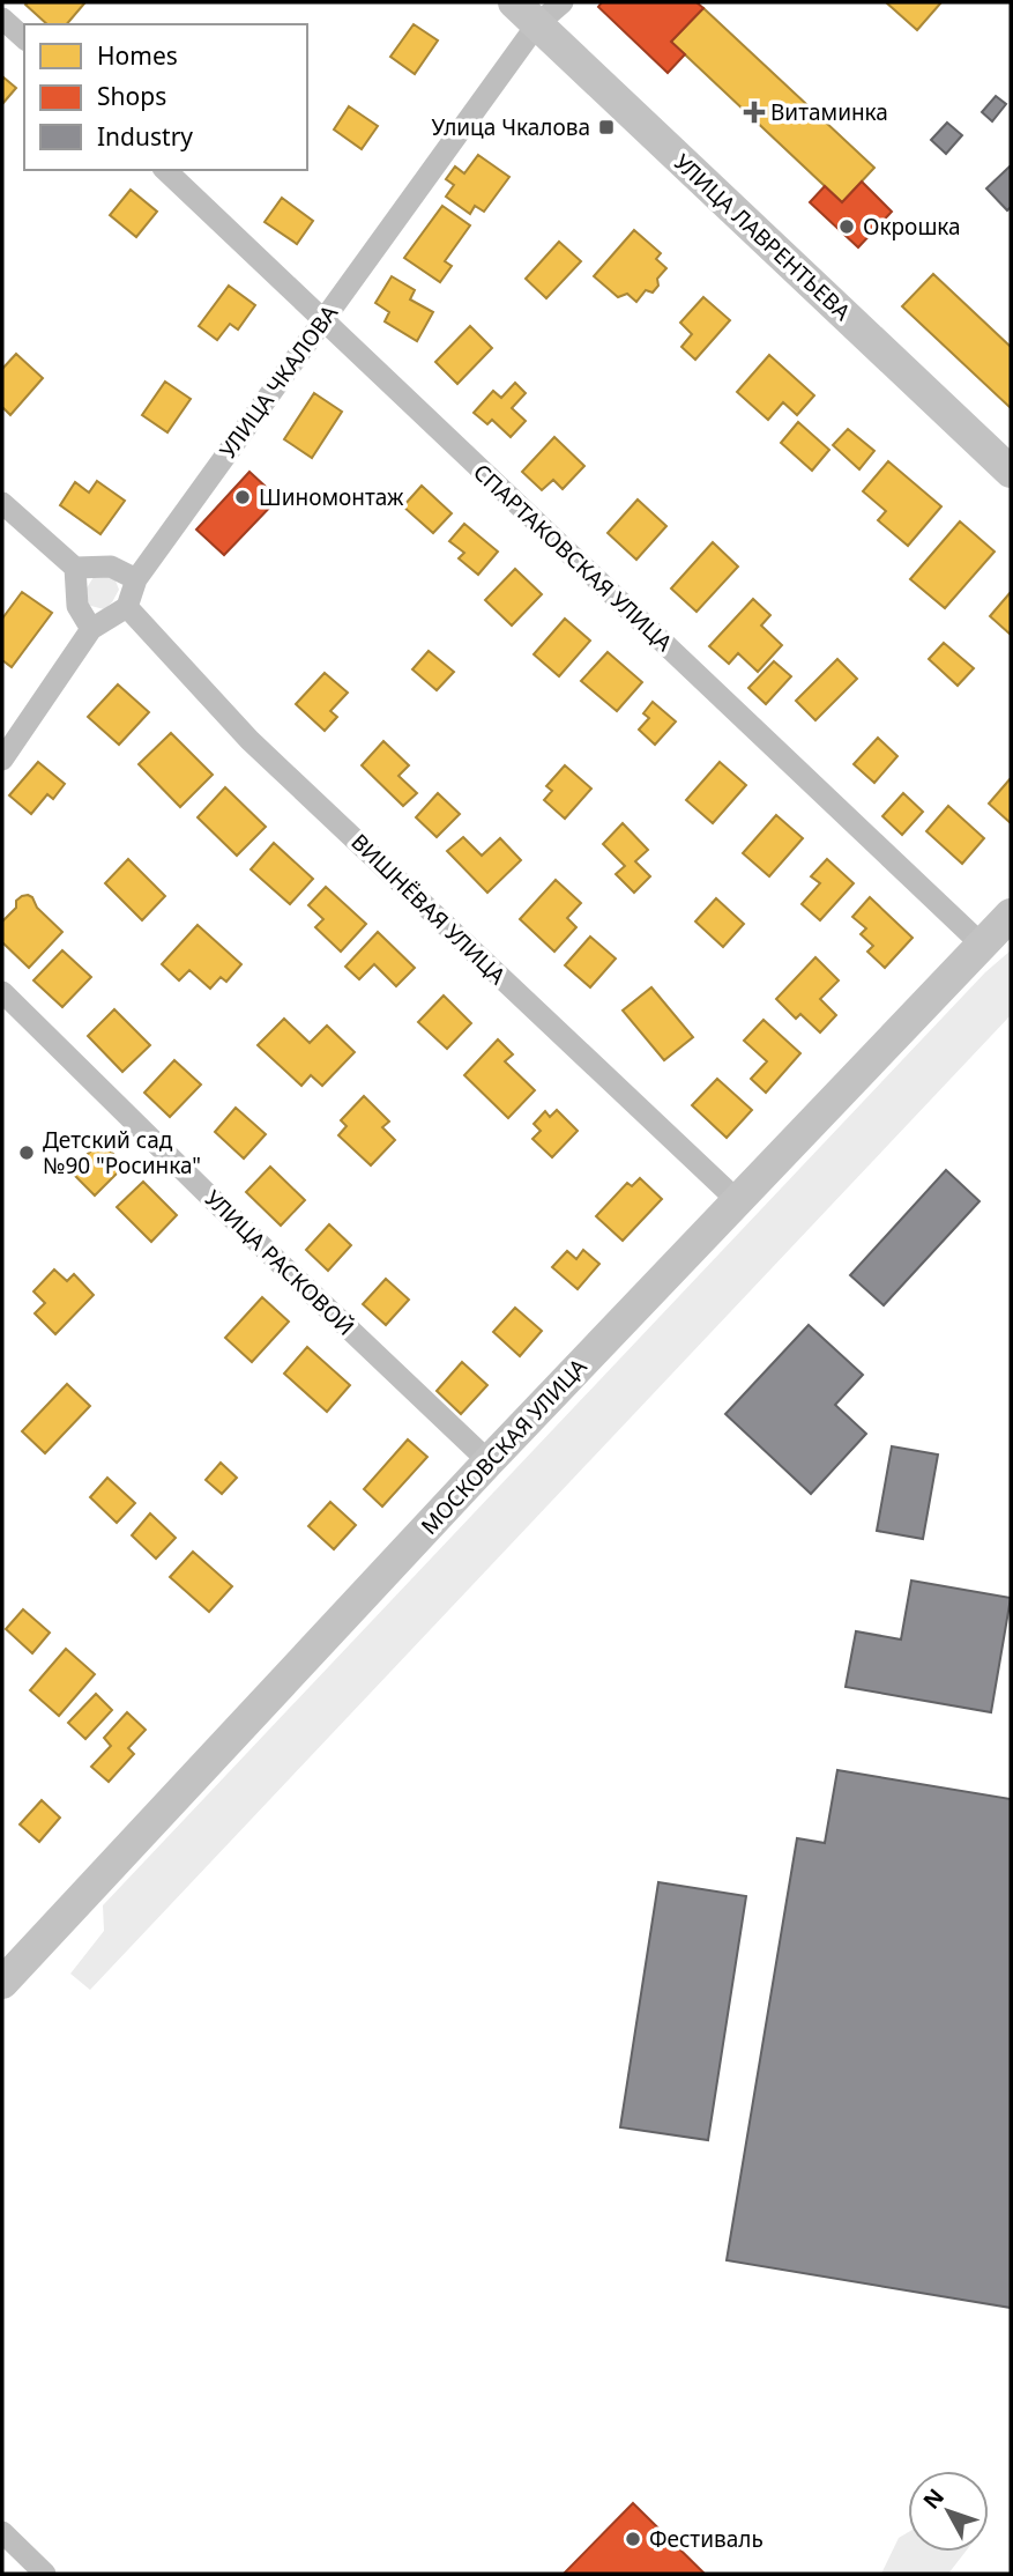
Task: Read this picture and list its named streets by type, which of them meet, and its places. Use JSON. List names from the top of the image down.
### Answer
{
  "streets": {
    "main road": ["УЛИЦА ЛАВРЕНТЬЕВА", "МОСКОВСКАЯ УЛИЦА"],
    "street": [
      "УЛИЦА ЧКАЛОВА",
      "СПАРТАКОВСКАЯ УЛИЦА",
      "ВИШНЁВАЯ УЛИЦА",
      "УЛИЦА РАСКОВОЙ"
    ]
  },
  "crossings": [
    ["УЛИЦА ЛАВРЕНТЬЕВА", "УЛИЦА ЧКАЛОВА"],
    ["УЛИЦА ЧКАЛОВА", "СПАРТАКОВСКАЯ УЛИЦА"],
    ["УЛИЦА ЧКАЛОВА", "ВИШНЁВАЯ УЛИЦА"],
    ["СПАРТАКОВСКАЯ УЛИЦА", "МОСКОВСКАЯ УЛИЦА"],
    ["ВИШНЁВАЯ УЛИЦА", "МОСКОВСКАЯ УЛИЦА"],
    ["УЛИЦА РАСКОВОЙ", "МОСКОВСКАЯ УЛИЦА"]
  ],
  "places": {
    "health": ["Витаминка"],
    "transit": ["Улица Чкалова"],
    "other": [
      "Окрошка",
      "Шиномонтаж",
      "Детский сад №90 \"Росинка\"",
      "Фестиваль"
    ]
  },
  "legend": ["Homes", "Shops", "Industry"],
  "north": "top left"
}
